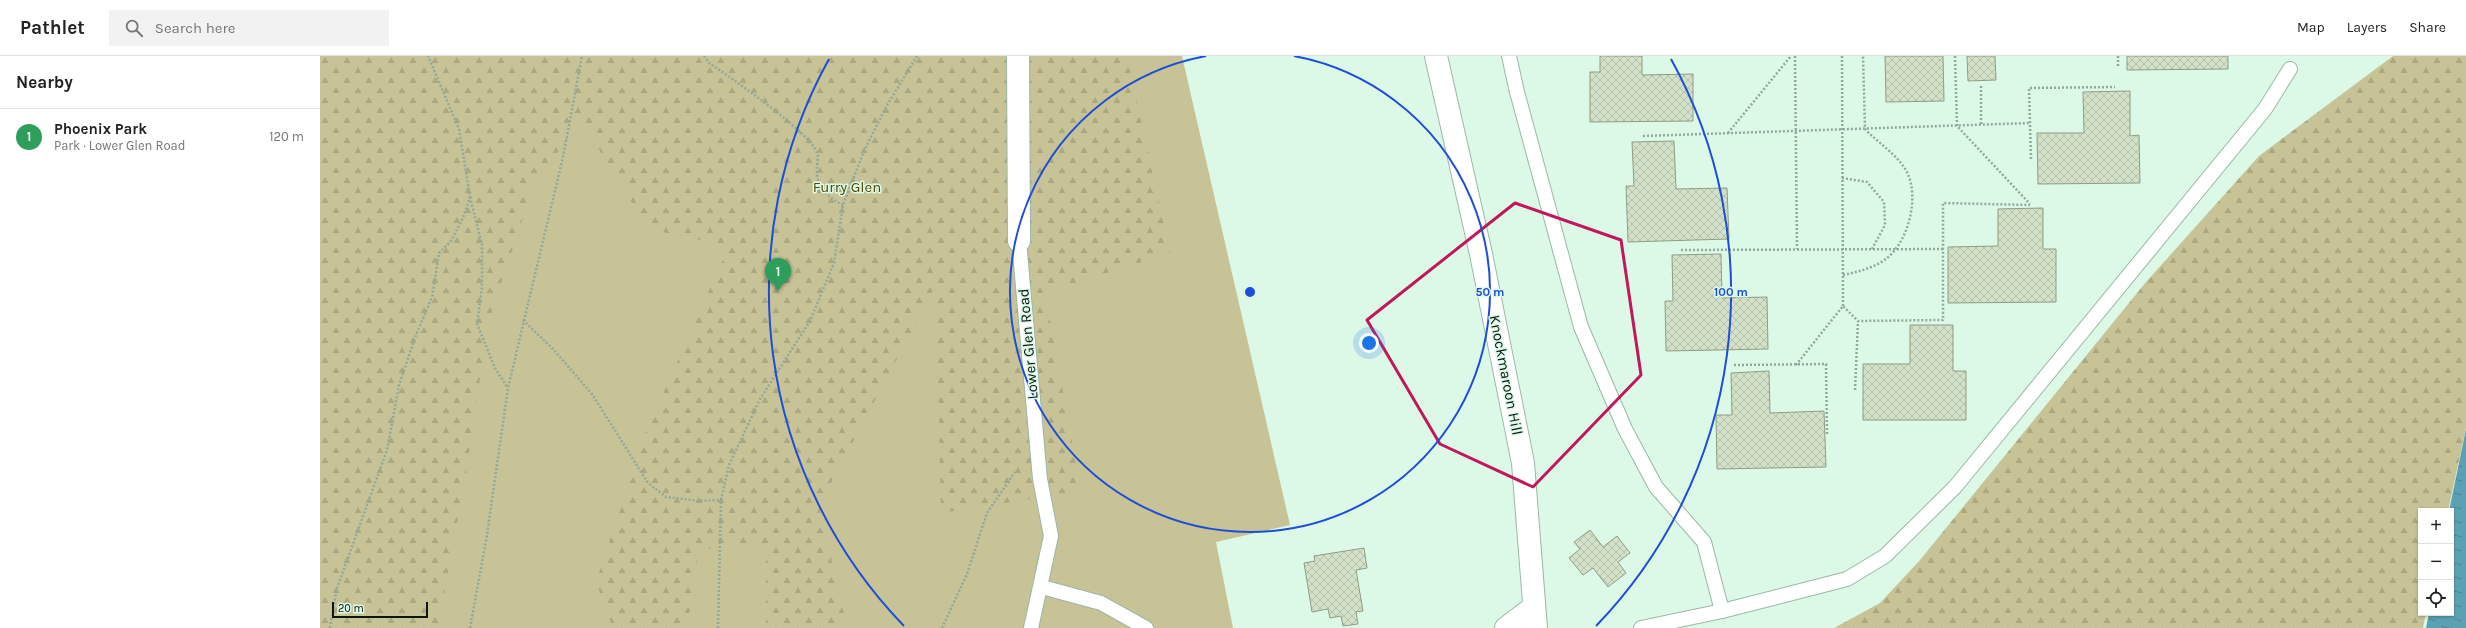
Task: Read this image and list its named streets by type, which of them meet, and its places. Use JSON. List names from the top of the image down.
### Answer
{
  "streets": {
    "street": ["Lower Glen Road", "Knockmaroon Hill"]
  },
  "parks": ["Furry Glen"],
  "scale_bar": "20 m",
  "page": {
    "header": "Pathlet",
    "search": "Search here",
    "nav": ["Map", "Layers", "Share"],
    "heading": "Nearby",
    "list": [
      {
        "mark": "1",
        "name": "Phoenix Park",
        "note": "Park · Lower Glen Road",
        "value": "120 m"
      }
    ],
    "pins": "1",
    "map_buttons": ["+", "−"],
    "scale": "20 m"
  },
  "rings": ["50 m", "100 m"]
}
